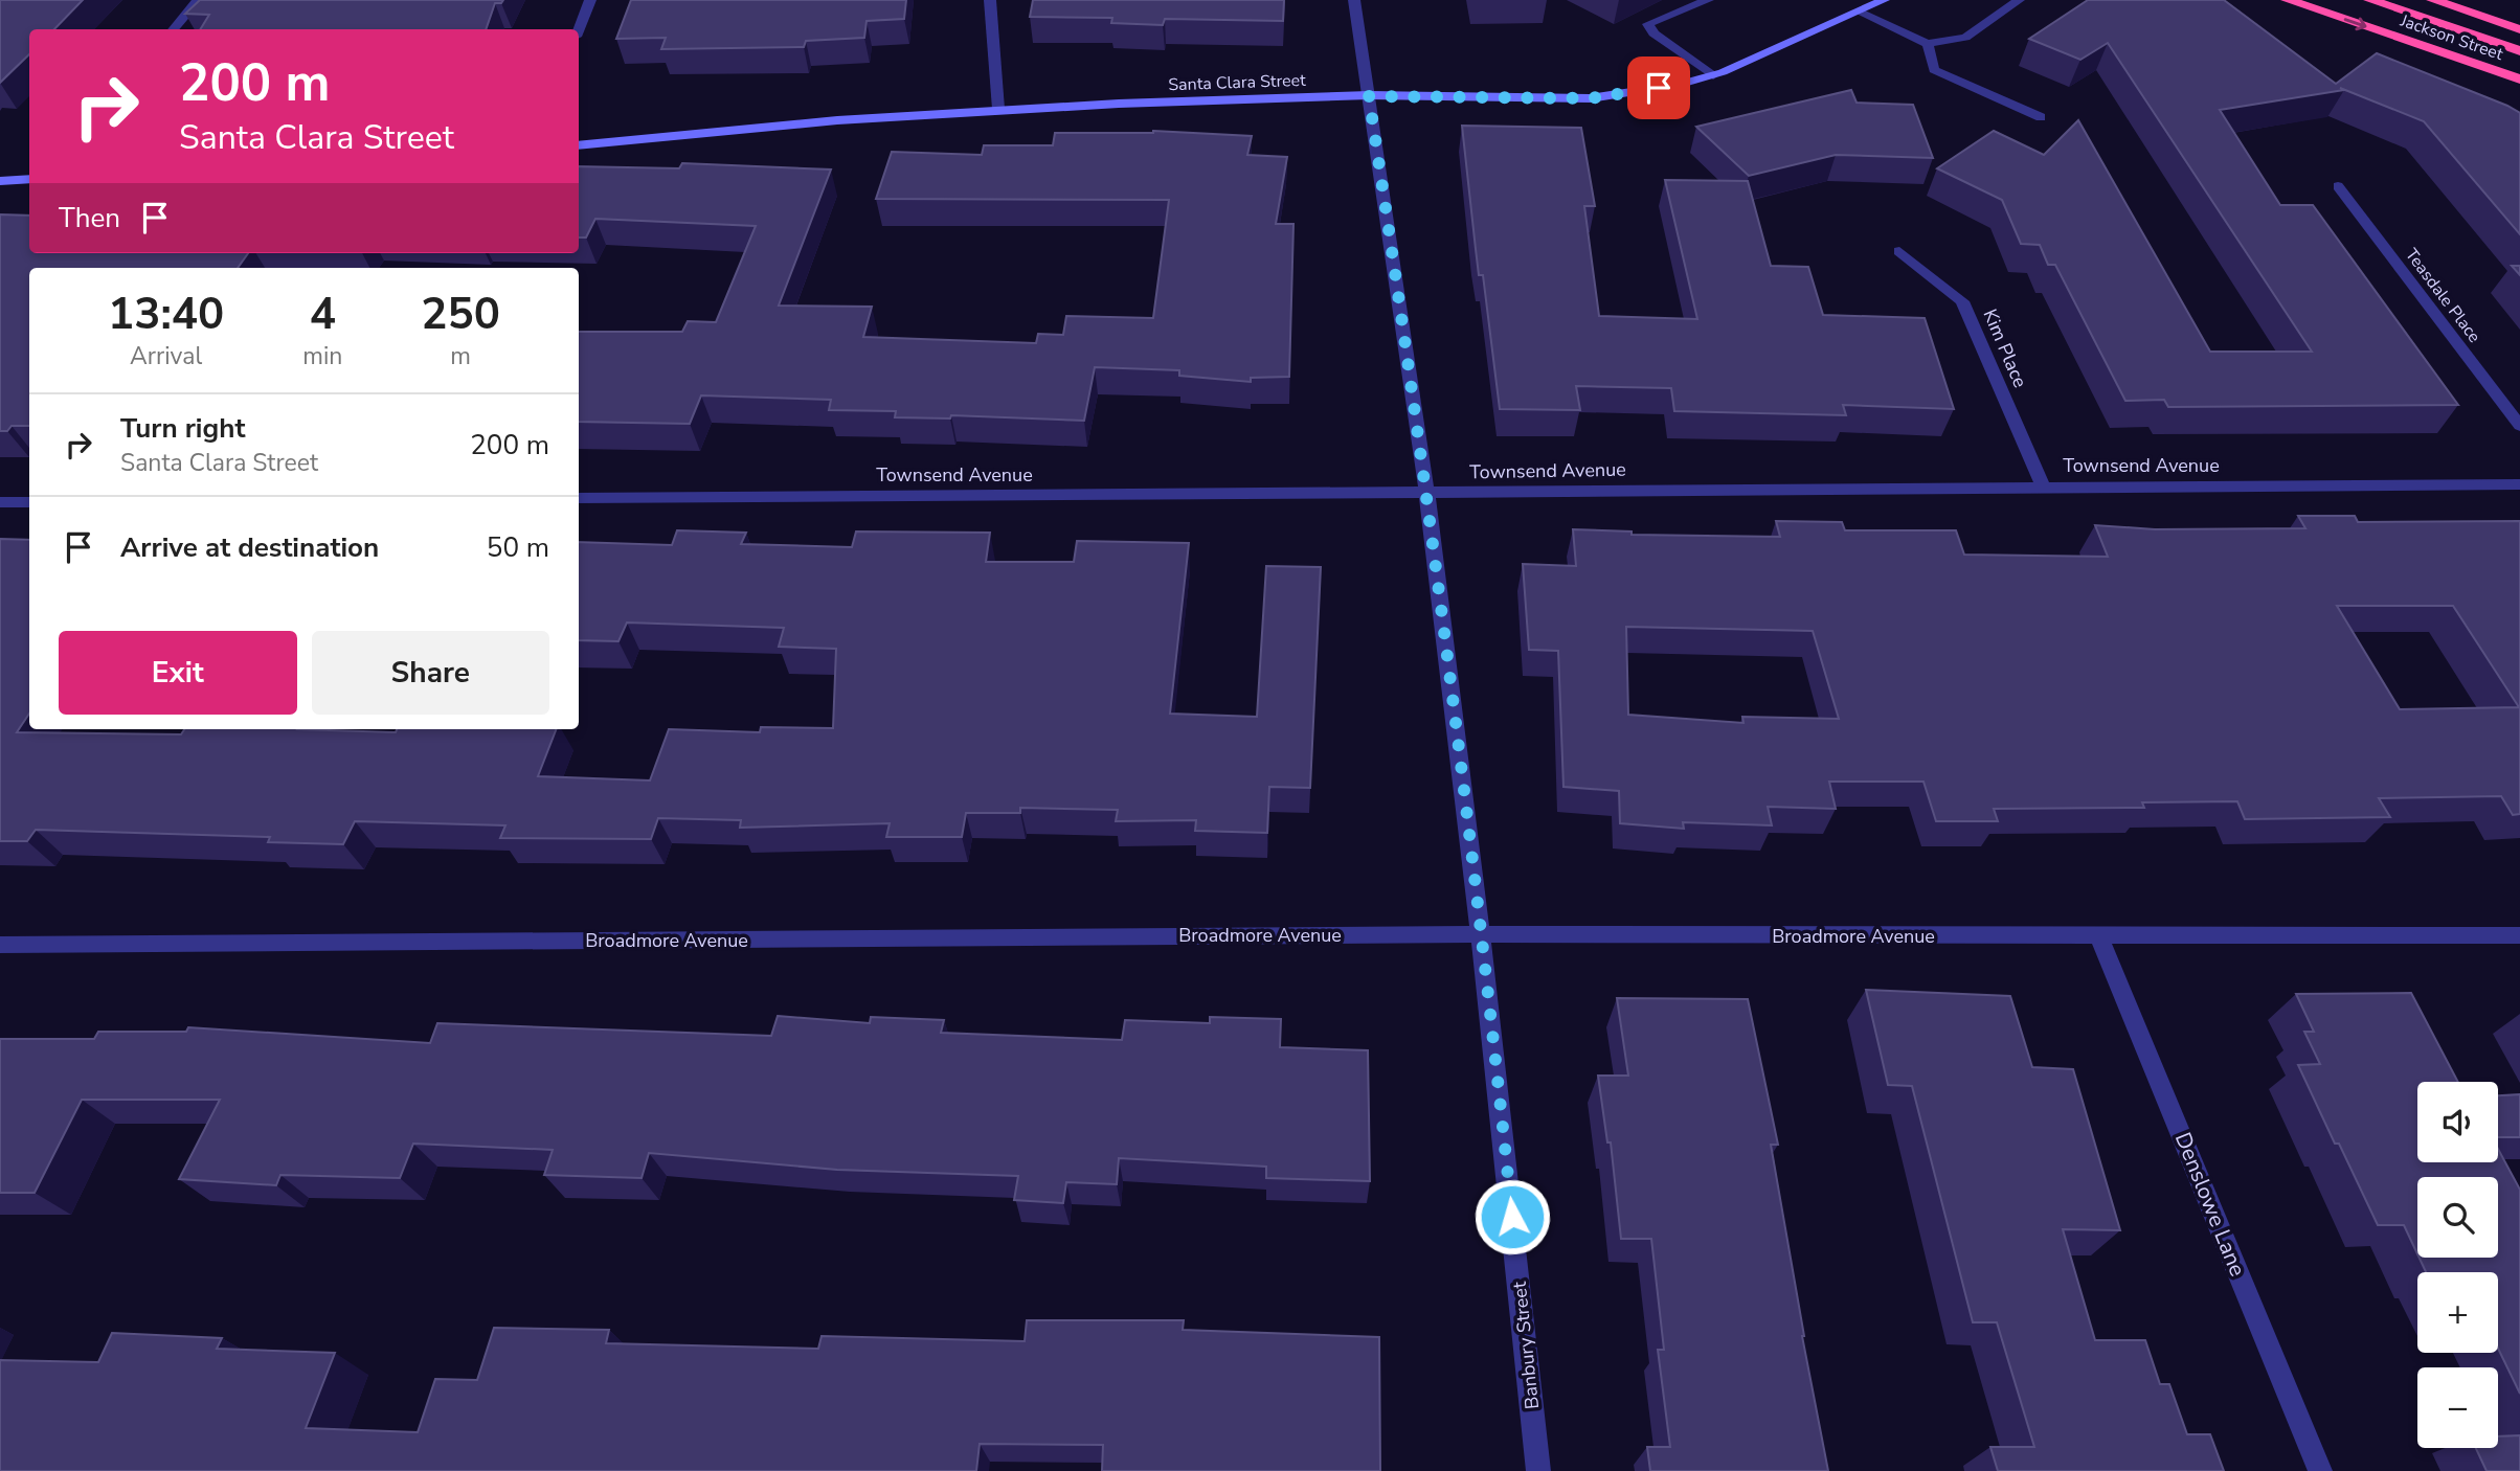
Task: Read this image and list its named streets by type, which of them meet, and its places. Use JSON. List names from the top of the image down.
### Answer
{
  "streets": {
    "highway": ["Jackson Street"],
    "main road": ["Santa Clara Street"],
    "street": [
      "Teasdale Place",
      "Kim Place",
      "Townsend Avenue",
      "Broadmore Avenue",
      "Denslowe Lane",
      "Banbury Street"
    ]
  },
  "crossings": [
    ["Santa Clara Street", "Banbury Street"],
    ["Kim Place", "Townsend Avenue"],
    ["Townsend Avenue", "Banbury Street"],
    ["Broadmore Avenue", "Denslowe Lane"],
    ["Broadmore Avenue", "Banbury Street"]
  ],
  "page": {
    "turn": ["200 m", "Santa Clara Street"],
    "then": "Then",
    "eta": [
      "13:40",
      "Arrival",
      "4",
      "min",
      "250",
      "m"
    ],
    "list": [
      {
        "name": "Turn right",
        "note": "Santa Clara Street",
        "value": "200 m"
      },
      {
        "name": "Arrive at destination",
        "value": "50 m"
      }
    ],
    "buttons": ["Exit", "Share"],
    "map_buttons": ["+", "−"]
  }
}
